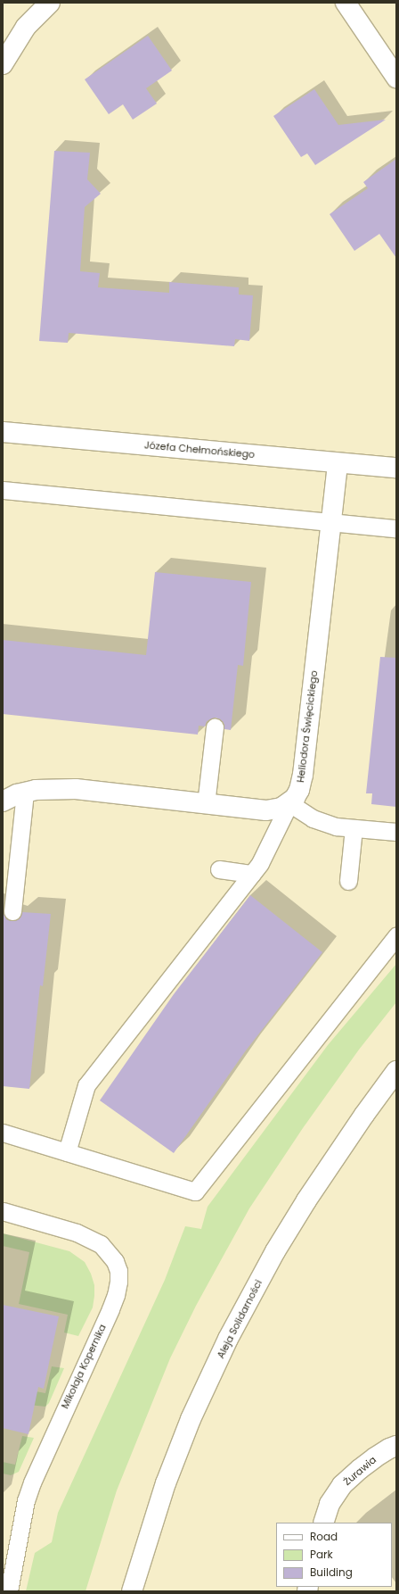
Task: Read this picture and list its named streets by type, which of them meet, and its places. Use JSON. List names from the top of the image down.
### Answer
{
  "streets": {
    "street": [
      "Józefa Chełmońskiego",
      "Heliodora Święcickiego",
      "Aleja Solidarności",
      "Żurawia"
    ],
    "lane": ["Mikołaja Kopernika"]
  },
  "crossings": [
    ["Józefa Chełmońskiego", "Heliodora Święcickiego"]
  ],
  "legend": ["Road", "Park", "Building"]
}
